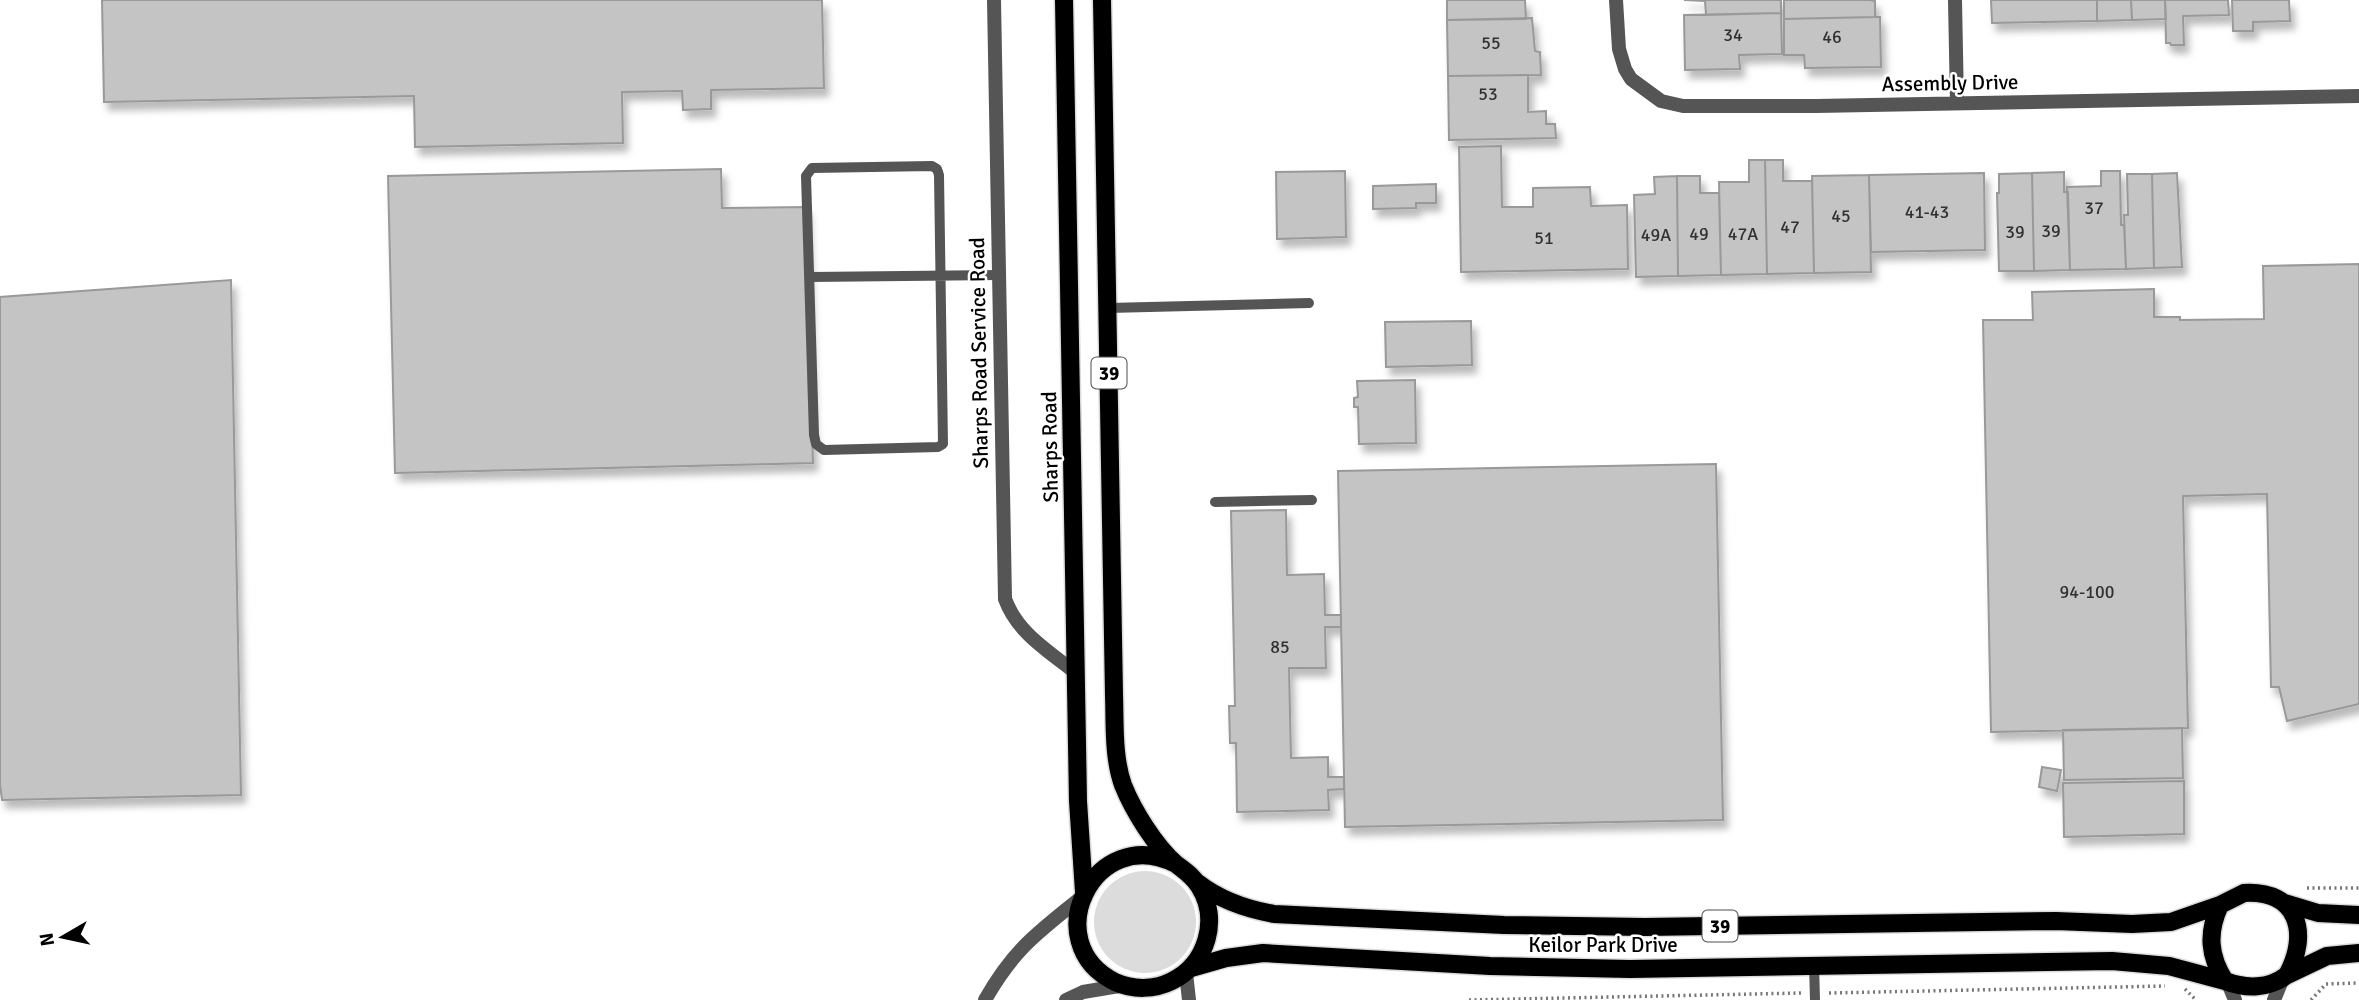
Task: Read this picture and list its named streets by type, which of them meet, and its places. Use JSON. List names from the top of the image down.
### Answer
{
  "streets": {
    "main road": ["39", "Sharps Road", "Keilor Park Drive"],
    "street": ["Assembly Drive", "Sharps Road Service Road"]
  },
  "crossings": [
    ["Sharps Road Service Road", "Sharps Road"],
    ["39", "Sharps Road"],
    ["39", "Keilor Park Drive"],
    ["Sharps Road", "Keilor Park Drive"]
  ],
  "house_numbers": [
    "34",
    "46",
    "55",
    "53",
    "37",
    "41-43",
    "45",
    "47",
    "39",
    "39",
    "49",
    "47A",
    "49A",
    "51",
    "94-100",
    "85"
  ],
  "north": "left"
}
